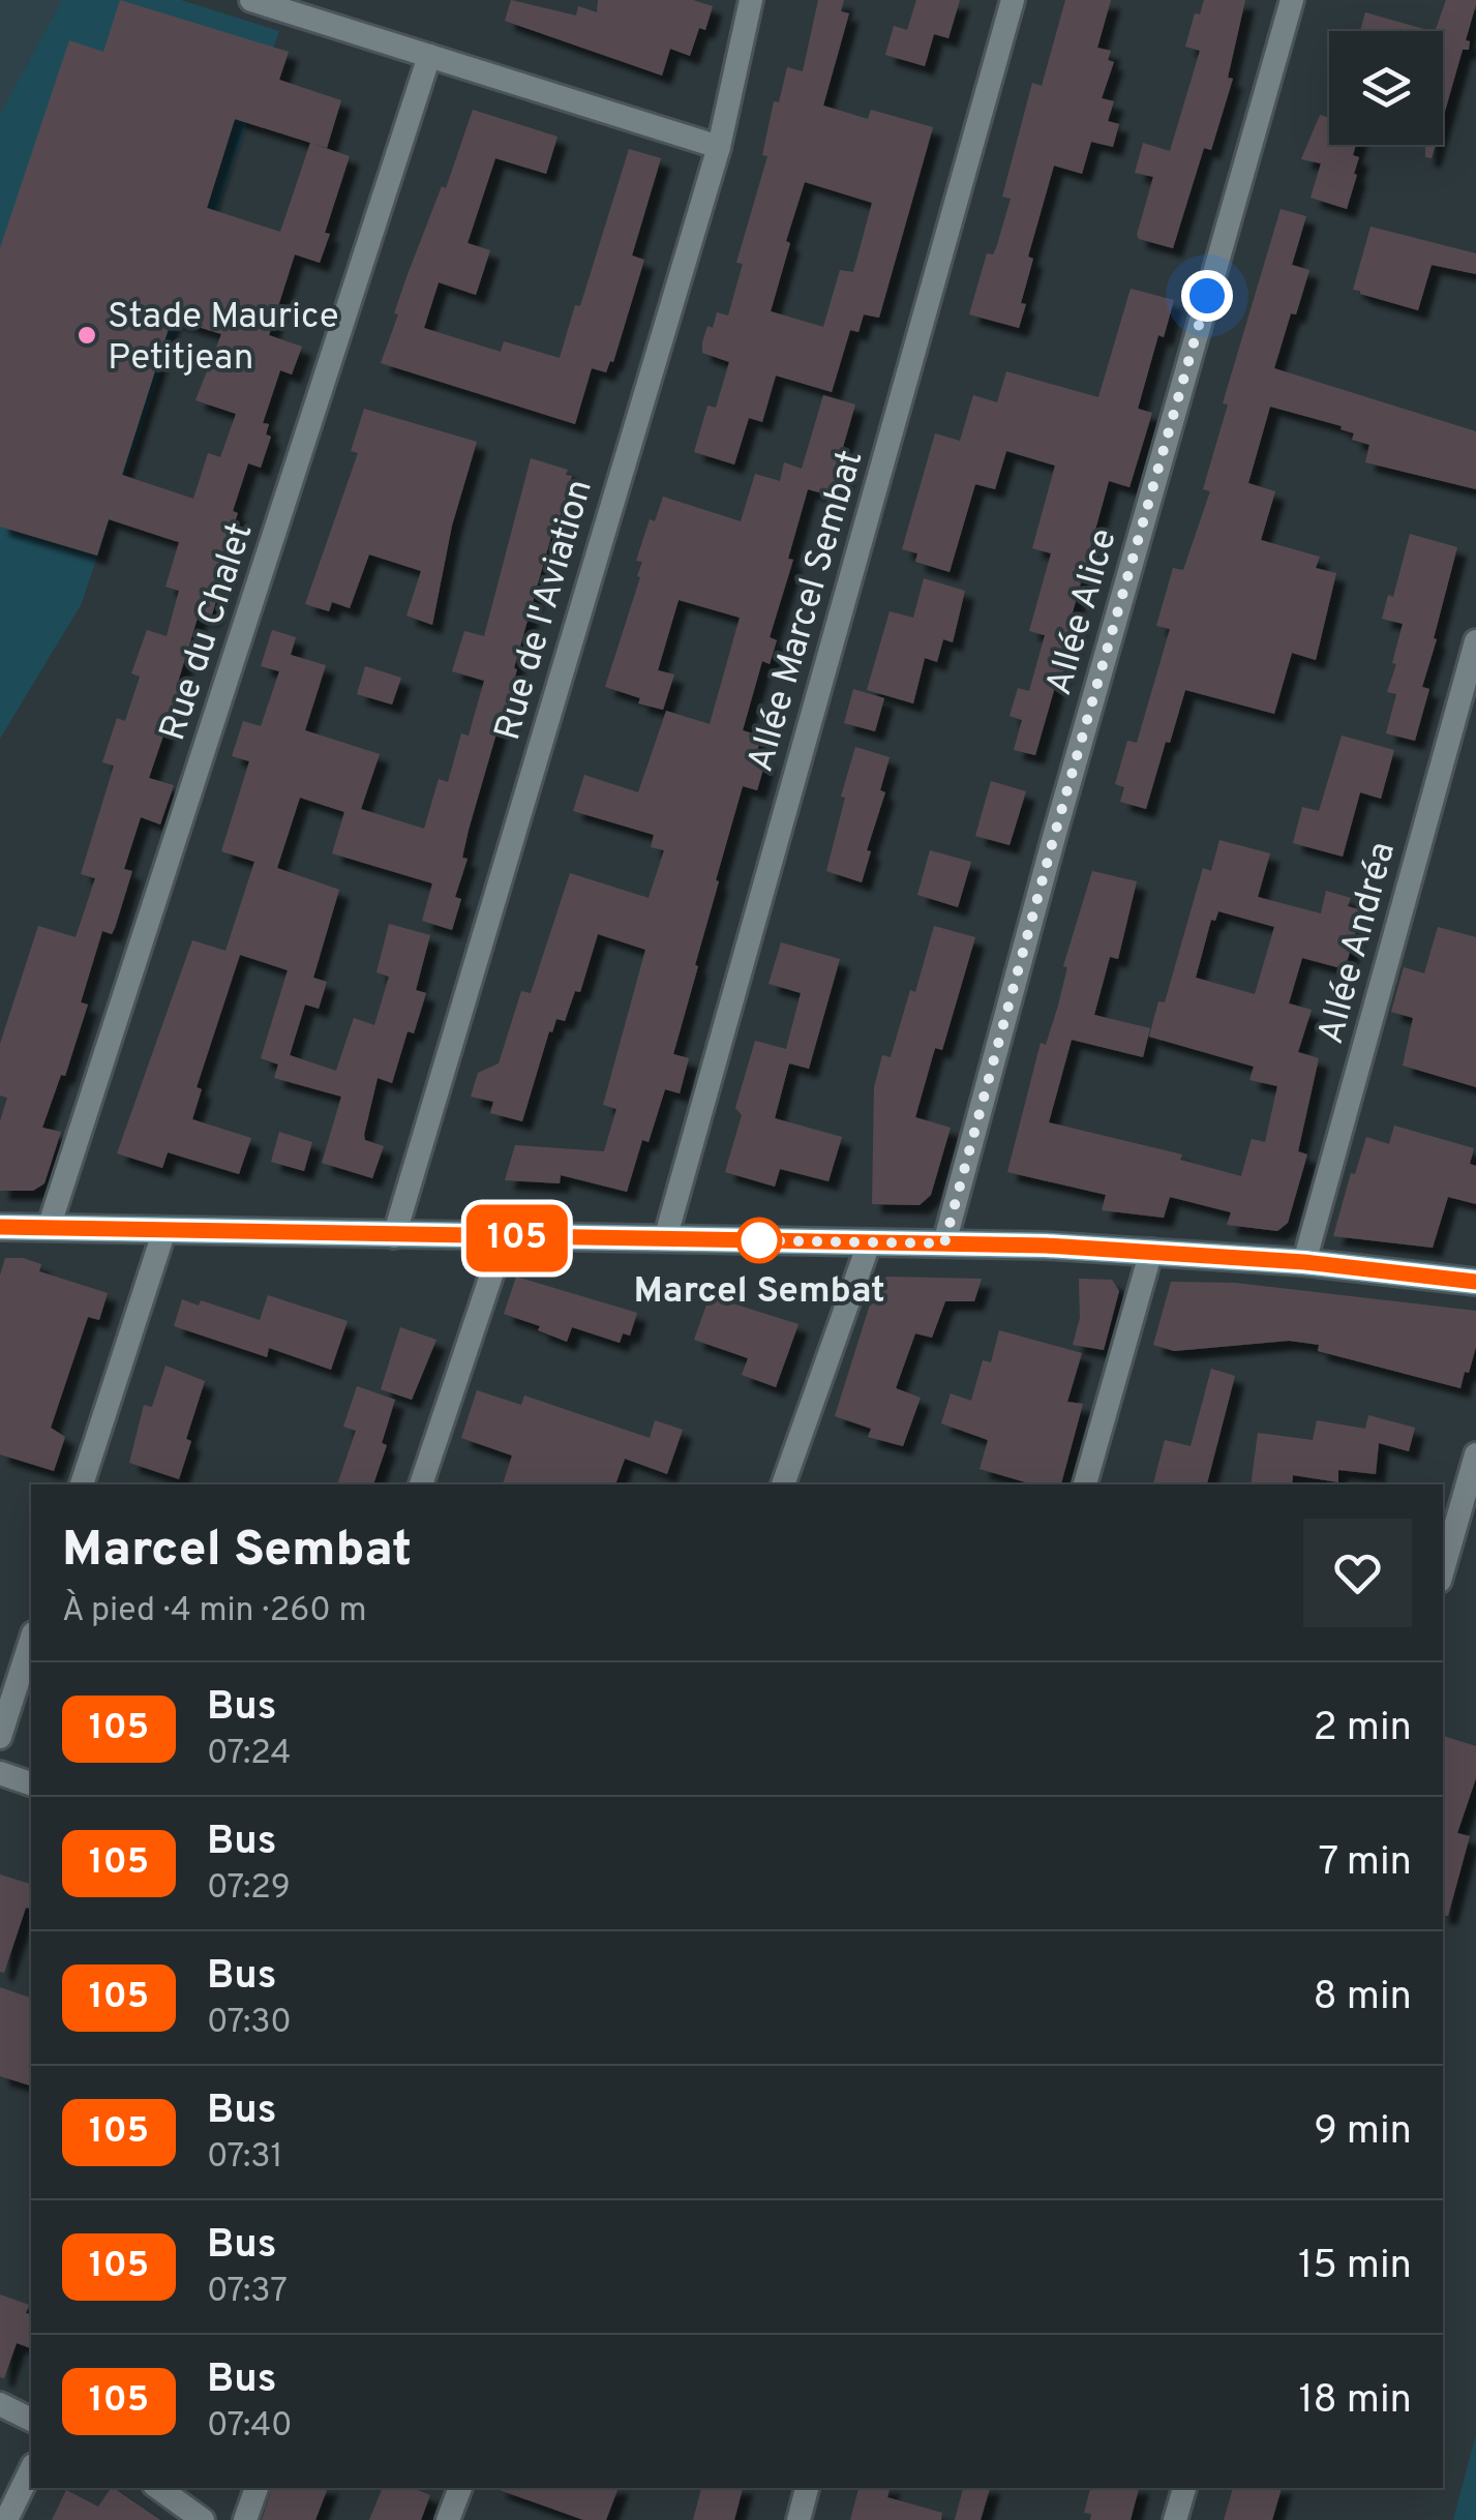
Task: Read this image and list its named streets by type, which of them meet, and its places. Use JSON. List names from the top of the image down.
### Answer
{
  "streets": {
    "street": [
      "Rue de l'Aviation",
      "Allée Marcel Sembat",
      "Allée Alice",
      "Rue du Chalet",
      "Allée Andréa"
    ]
  },
  "places": ["Stade Maurice Petitjean", "Marcel Sembat"],
  "lines": ["bus line 105"],
  "page": {
    "on_map": "105",
    "heading": ["Marcel Sembat", "À pied · 4 min · 260 m"],
    "list": [
      {
        "mark": "105",
        "name": "Bus",
        "note": "07:24",
        "value": "2 min"
      },
      {
        "mark": "105",
        "name": "Bus",
        "note": "07:29",
        "value": "7 min"
      },
      {
        "mark": "105",
        "name": "Bus",
        "note": "07:30",
        "value": "8 min"
      },
      {
        "mark": "105",
        "name": "Bus",
        "note": "07:31",
        "value": "9 min"
      },
      {
        "mark": "105",
        "name": "Bus",
        "note": "07:37",
        "value": "15 min"
      },
      {
        "mark": "105",
        "name": "Bus",
        "note": "07:40",
        "value": "18 min"
      }
    ]
  }
}
